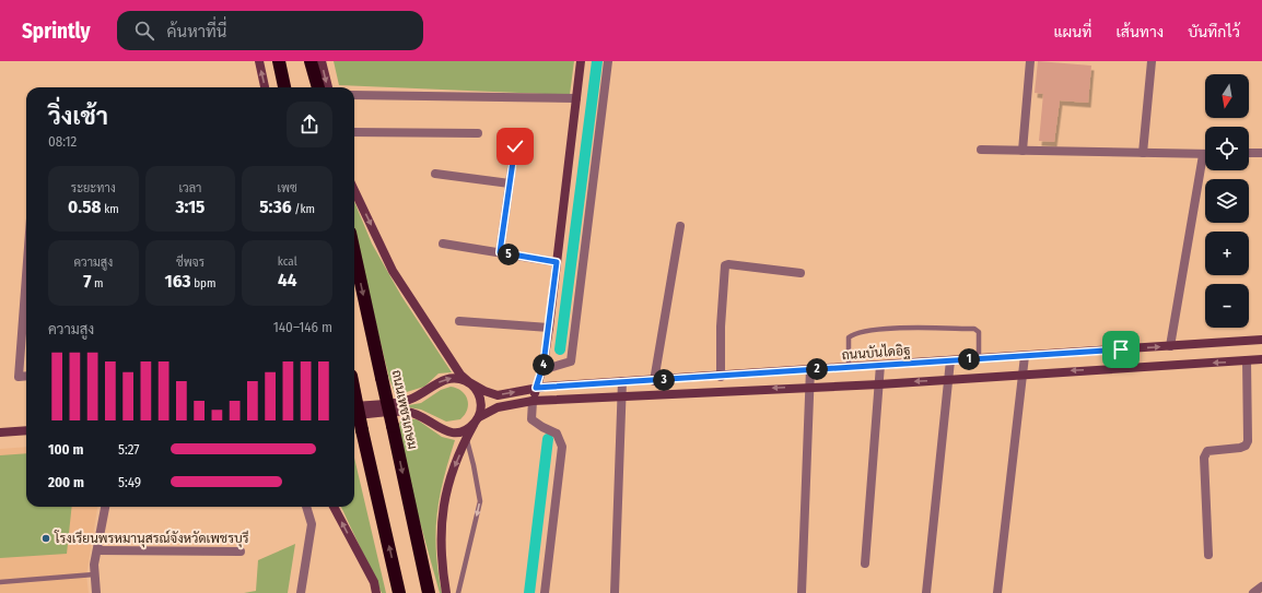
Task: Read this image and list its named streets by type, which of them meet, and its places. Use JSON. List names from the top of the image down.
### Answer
{
  "streets": {
    "highway": ["ถนนเพชรเกษม"],
    "main road": ["ถนนบันไดอิฐ"]
  },
  "places": ["โรงเรียนพรหมานุสรณ์จังหวัดเพชรบุรี"],
  "north": "bottom",
  "page": {
    "header": "Sprintly",
    "search": "ค้นหาที่นี่",
    "nav": ["แผนที่", "เส้นทาง", "บันทึกไว้"],
    "map_buttons": ["+", "−"],
    "heading": ["วิ่งเช้า", "08:12"],
    "stats": [
      ["ระยะทาง", "0.58 km"],
      ["เวลา", "3:15"],
      ["เพซ", "5:36 /km"],
      ["ความสูง", "7 m"],
      ["ชีพจร", "163 bpm"],
      ["kcal", "44"]
    ],
    "pins": [
      "5",
      "1",
      "4",
      "2",
      "3"
    ],
    "chart": ["ความสูง", "140–146 m"],
    "list": [
      {
        "name": "100 m",
        "note": "5:27"
      },
      {
        "name": "200 m",
        "note": "5:49"
      }
    ]
  }
}
